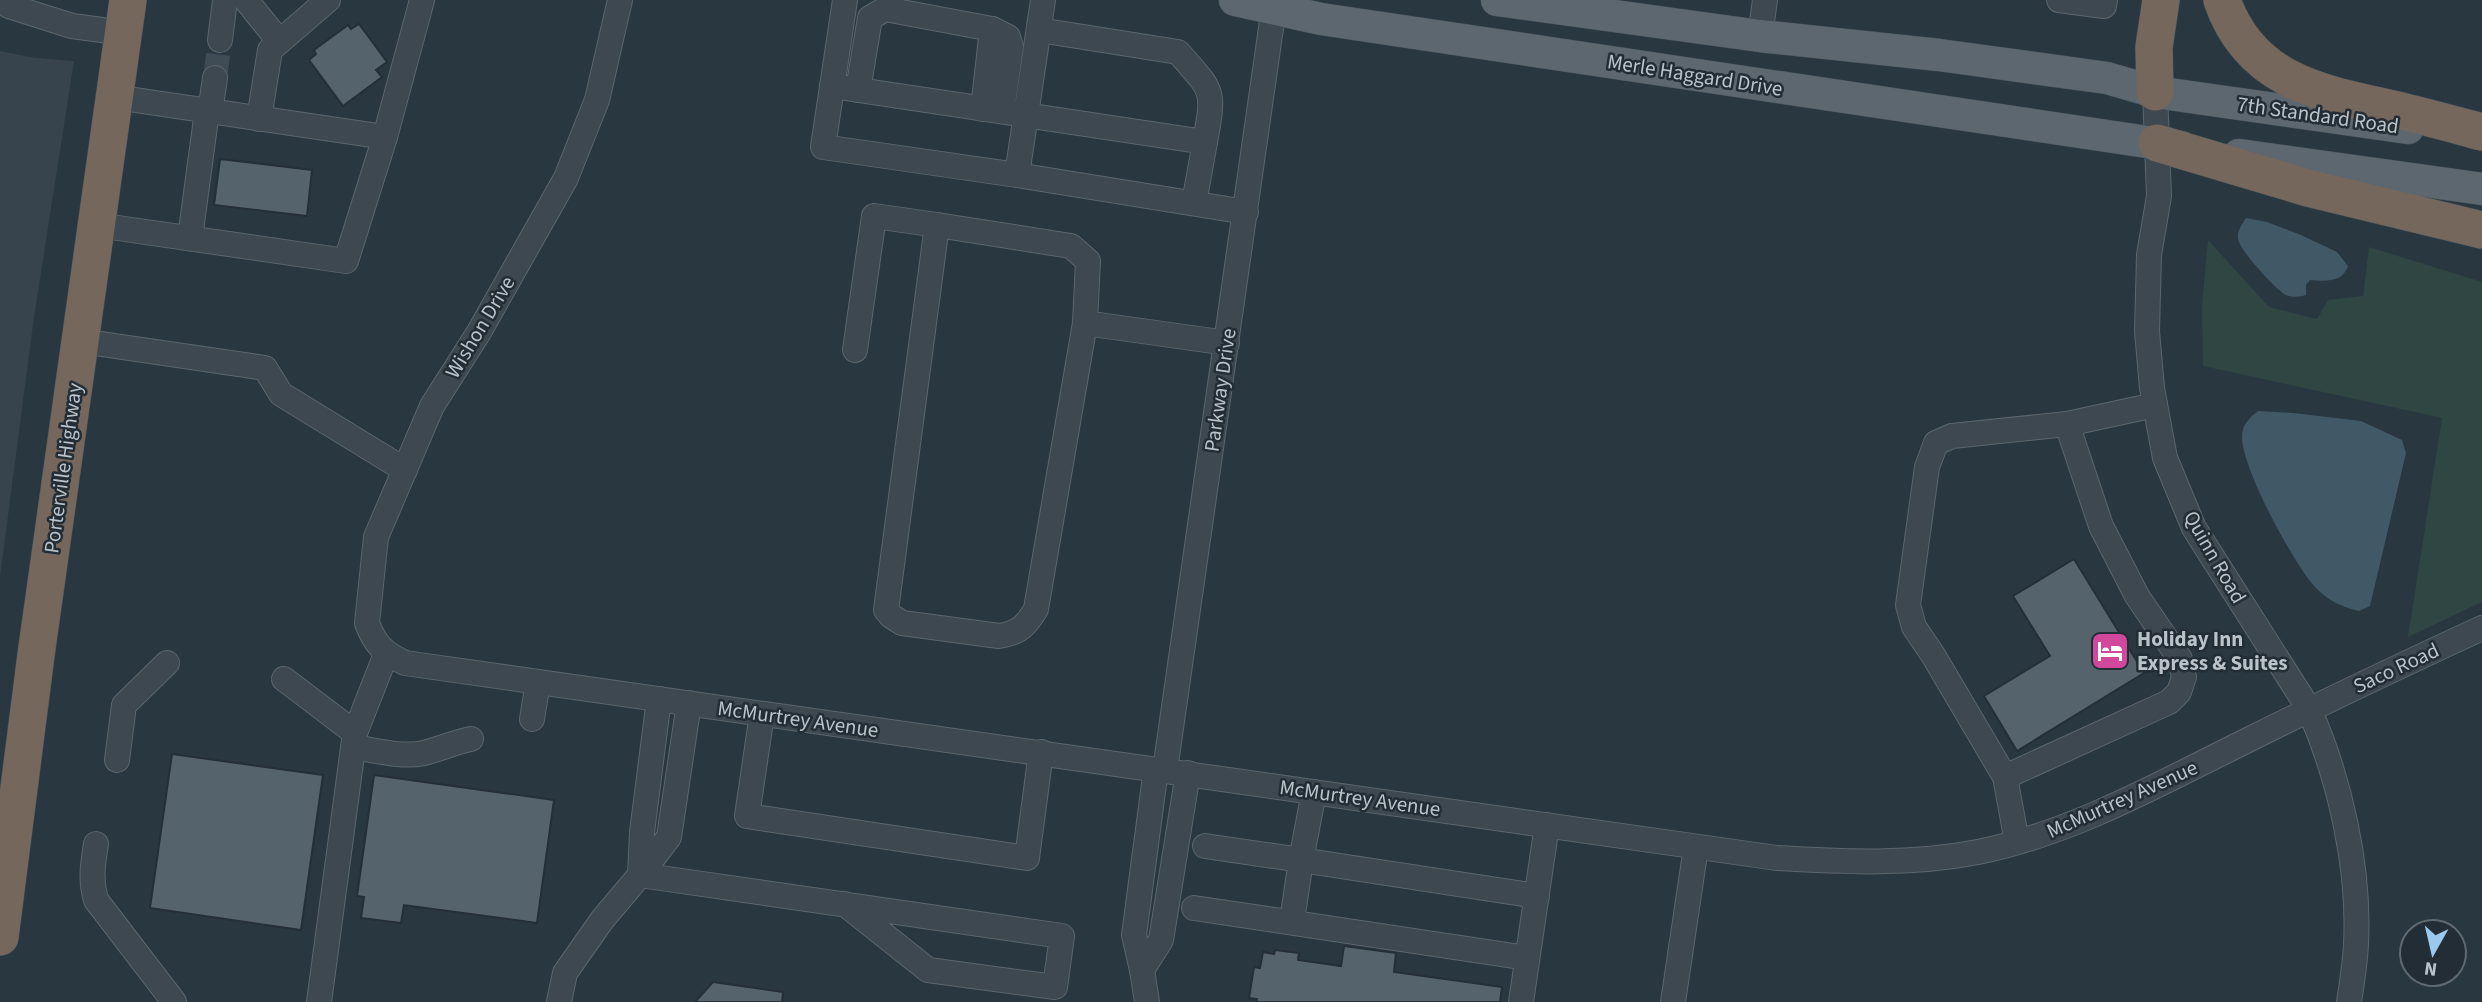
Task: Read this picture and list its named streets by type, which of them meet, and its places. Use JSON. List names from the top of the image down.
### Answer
{
  "streets": {
    "highway": ["Porterville Highway"],
    "main road": ["Merle Haggard Drive", "7th Standard Road"],
    "street": [
      "Wishon Drive",
      "Parkway Drive",
      "Quinn Road",
      "Saco Road",
      "McMurtrey Avenue"
    ]
  },
  "crossings": [
    ["Merle Haggard Drive", "Parkway Drive"],
    ["Merle Haggard Drive", "Quinn Road"],
    ["7th Standard Road", "Quinn Road"],
    ["Wishon Drive", "McMurtrey Avenue"],
    ["Parkway Drive", "McMurtrey Avenue"],
    ["Quinn Road", "Saco Road"],
    ["Quinn Road", "McMurtrey Avenue"],
    ["Saco Road", "McMurtrey Avenue"]
  ],
  "places": {
    "hotel": ["Holiday Inn Express & Suites"]
  },
  "north": "bottom"
}
